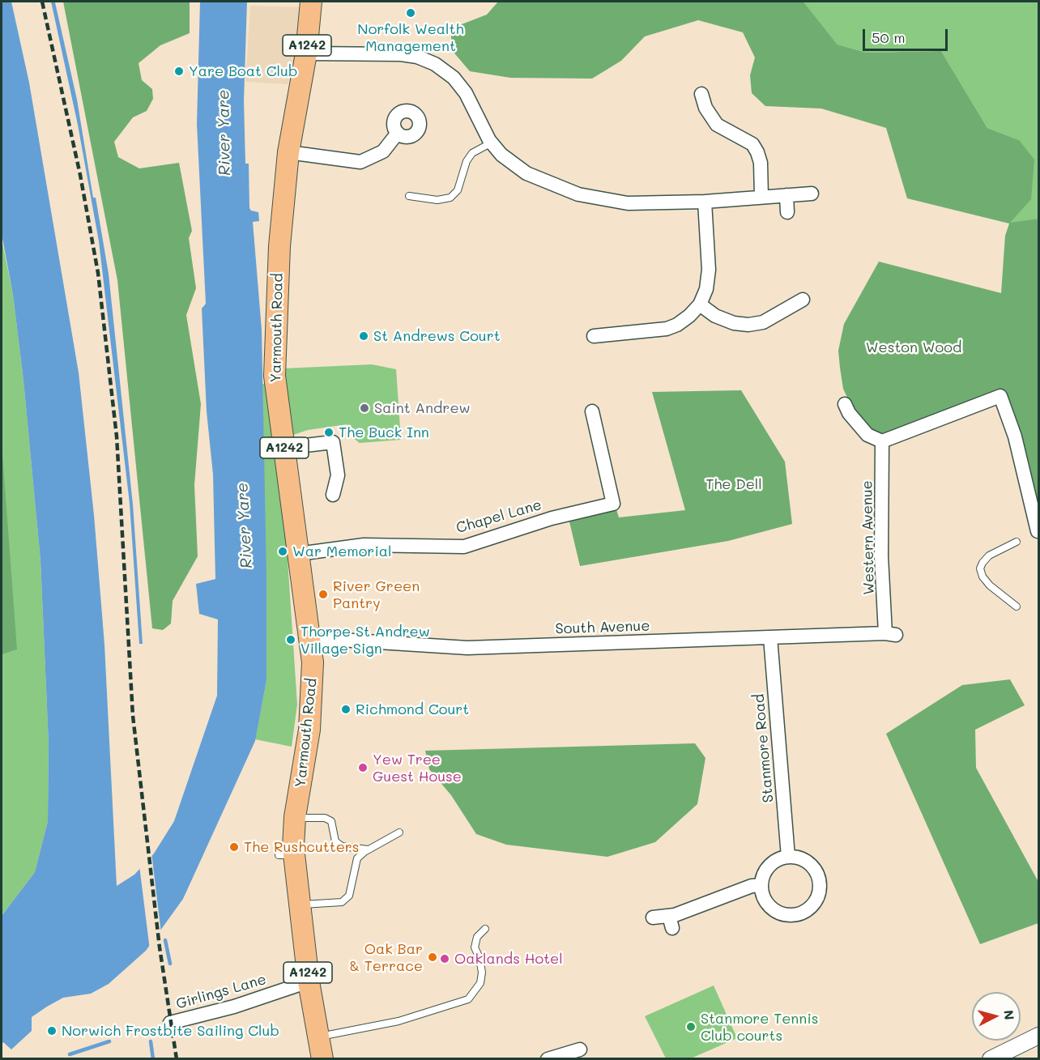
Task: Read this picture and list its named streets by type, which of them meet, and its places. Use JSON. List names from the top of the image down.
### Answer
{
  "streets": {
    "main road": ["A1242", "Yarmouth Road"],
    "street": [
      "Chapel Lane",
      "Western Avenue",
      "South Avenue",
      "Stanmore Road",
      "Girlings Lane"
    ]
  },
  "crossings": [
    ["Yarmouth Road", "Chapel Lane"],
    ["Yarmouth Road", "South Avenue"],
    ["Yarmouth Road", "Girlings Lane"],
    ["Western Avenue", "South Avenue"],
    ["South Avenue", "Stanmore Road"]
  ],
  "water": ["River Yare"],
  "parks": ["Weston Wood", "The Dell"],
  "places": [
    "Norfolk Wealth Management",
    "Yare Boat Club",
    "St Andrews Court",
    "Saint Andrew",
    "The Buck Inn",
    "War Memorial",
    "River Green Pantry",
    "Thorpe St Andrew Village Sign",
    "Richmond Court",
    "Yew Tree Guest House",
    "The Rushcutters",
    "Oak Bar & Terrace",
    "Oaklands Hotel",
    "Stanmore Tennis Club courts",
    "Norwich Frostbite Sailing Club"
  ],
  "scale_bar": "50 m",
  "north": "right"
}
